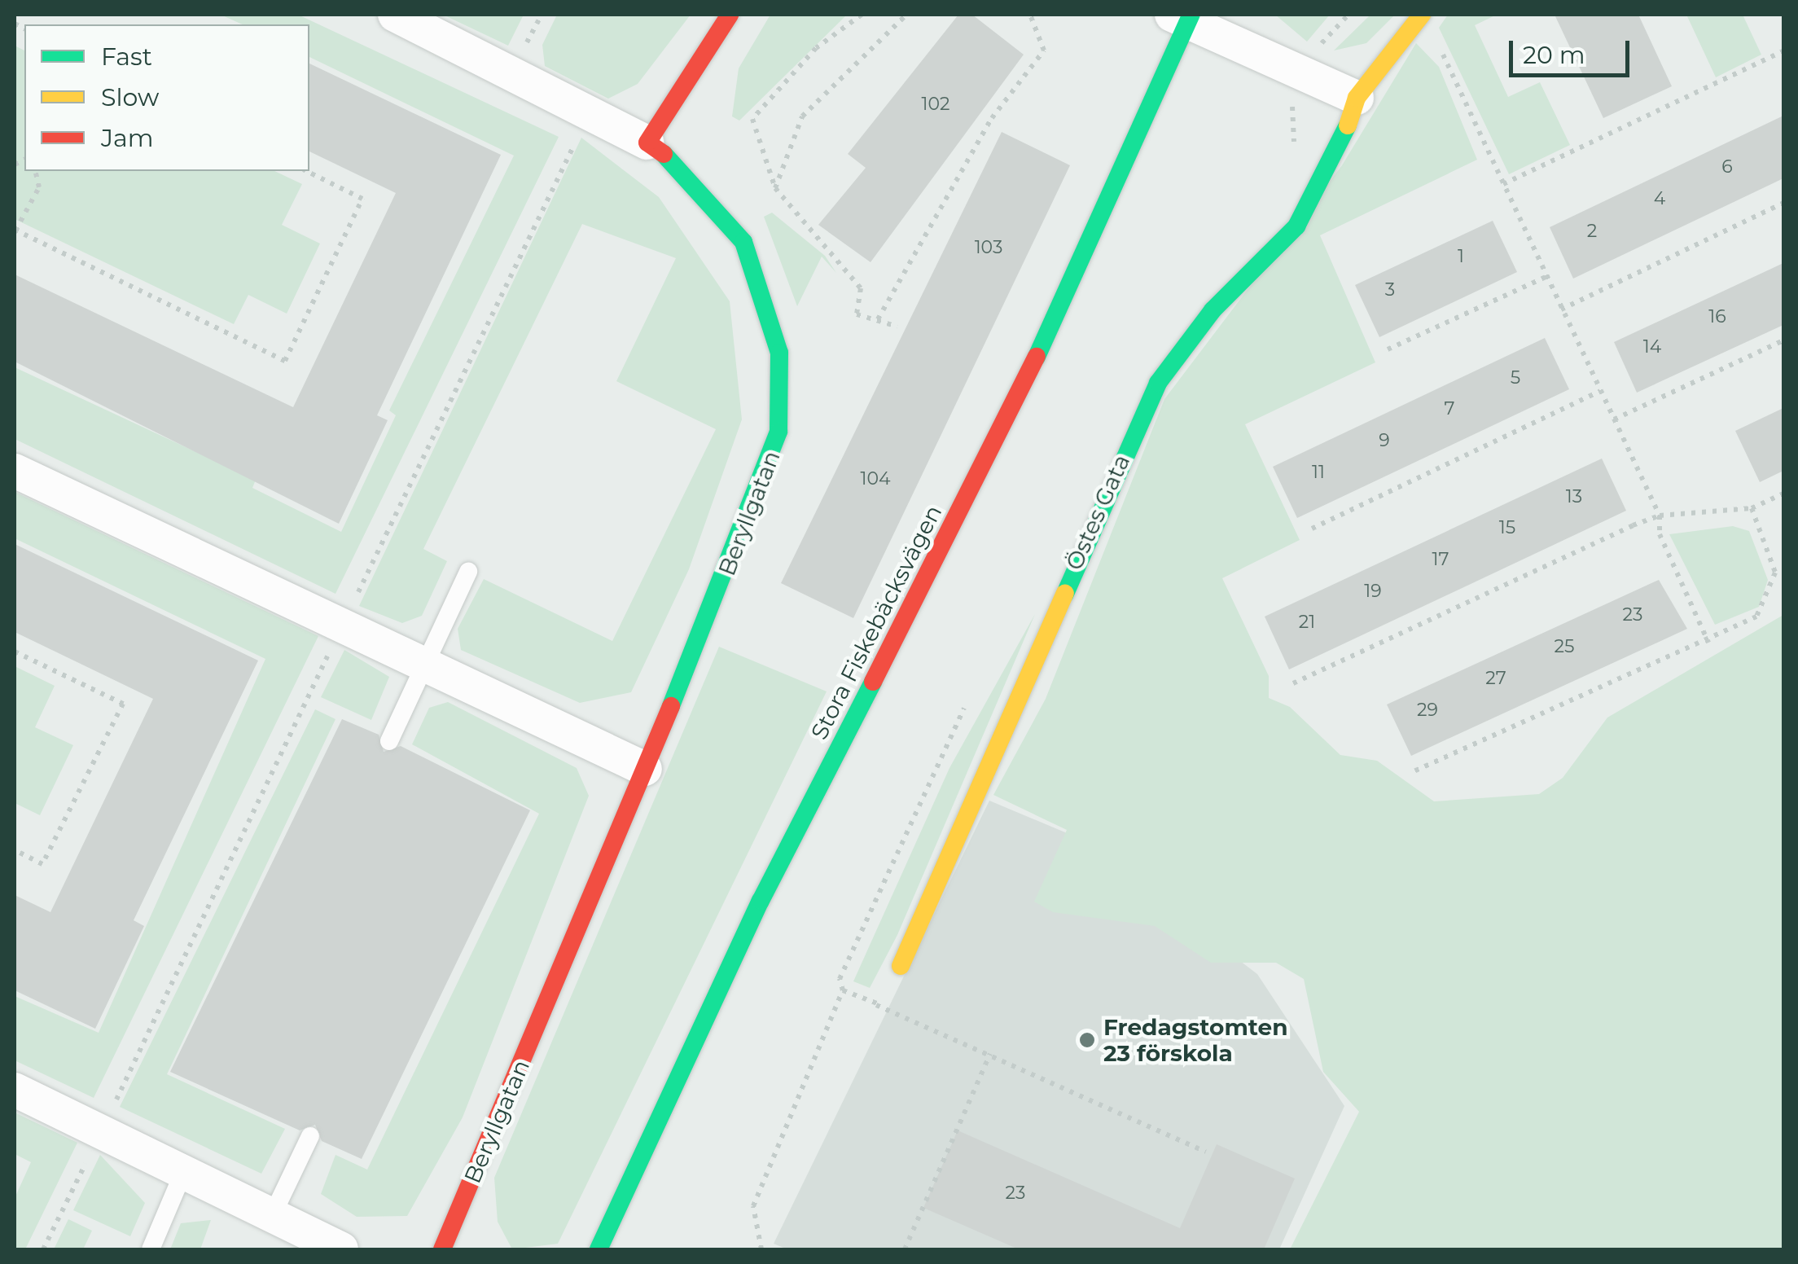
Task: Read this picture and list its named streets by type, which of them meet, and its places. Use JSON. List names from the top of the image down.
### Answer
{
  "streets": {
    "street": ["Östes Gata", "Beryllgatan", "Stora Fiskebäcksvägen"]
  },
  "places": ["Fredagstomten 23 förskola"],
  "house_numbers": [
    "102",
    "6",
    "4",
    "2",
    "103",
    "1",
    "3",
    "16",
    "14",
    "5",
    "7",
    "9",
    "11",
    "104",
    "13",
    "15",
    "17",
    "19",
    "23",
    "21",
    "25",
    "27",
    "29",
    "23"
  ],
  "legend": ["Fast", "Slow", "Jam"],
  "scale_bar": "20 m"
}
